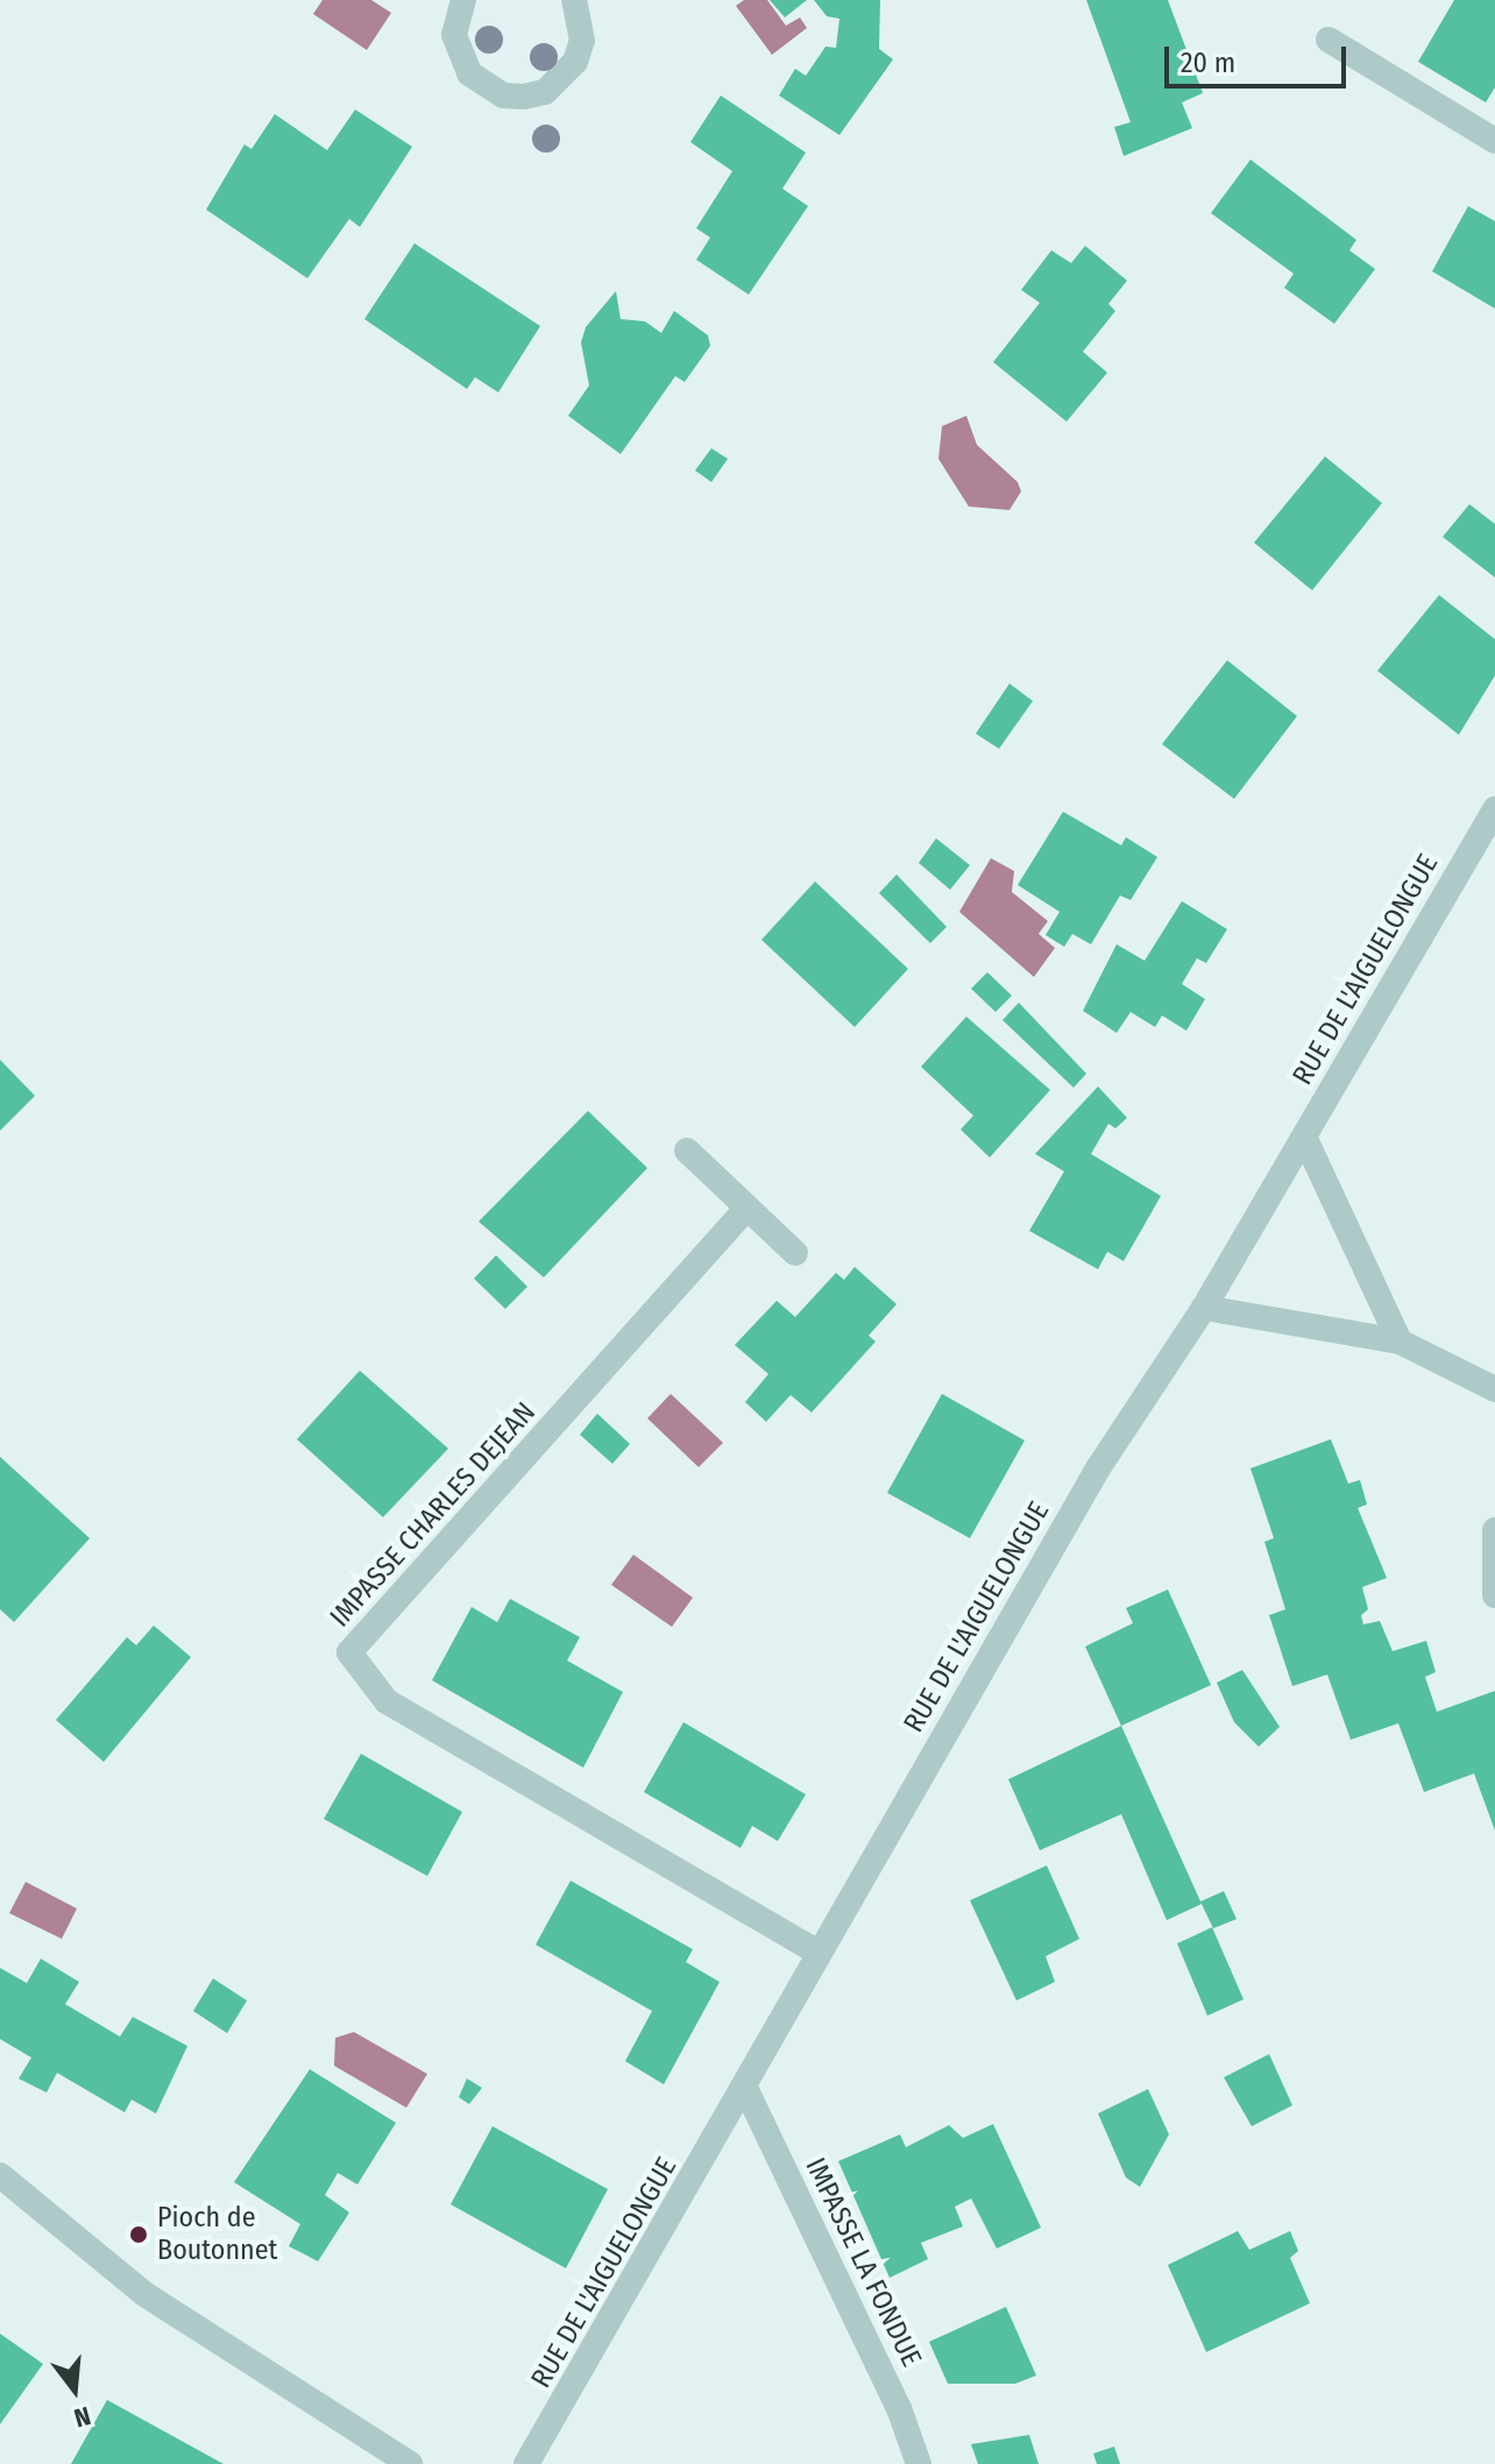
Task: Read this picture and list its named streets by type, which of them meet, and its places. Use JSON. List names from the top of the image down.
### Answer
{
  "streets": {
    "street": ["RUE DE L'AIGUELONGUE", "IMPASSE CHARLES DEJEAN", "IMPASSE LA FONDUE"]
  },
  "crossings": [
    ["RUE DE L'AIGUELONGUE", "IMPASSE CHARLES DEJEAN"],
    ["RUE DE L'AIGUELONGUE", "IMPASSE LA FONDUE"]
  ],
  "places": ["Pioch de Boutonnet"],
  "scale_bar": "20 m",
  "north": "bottom"
}
